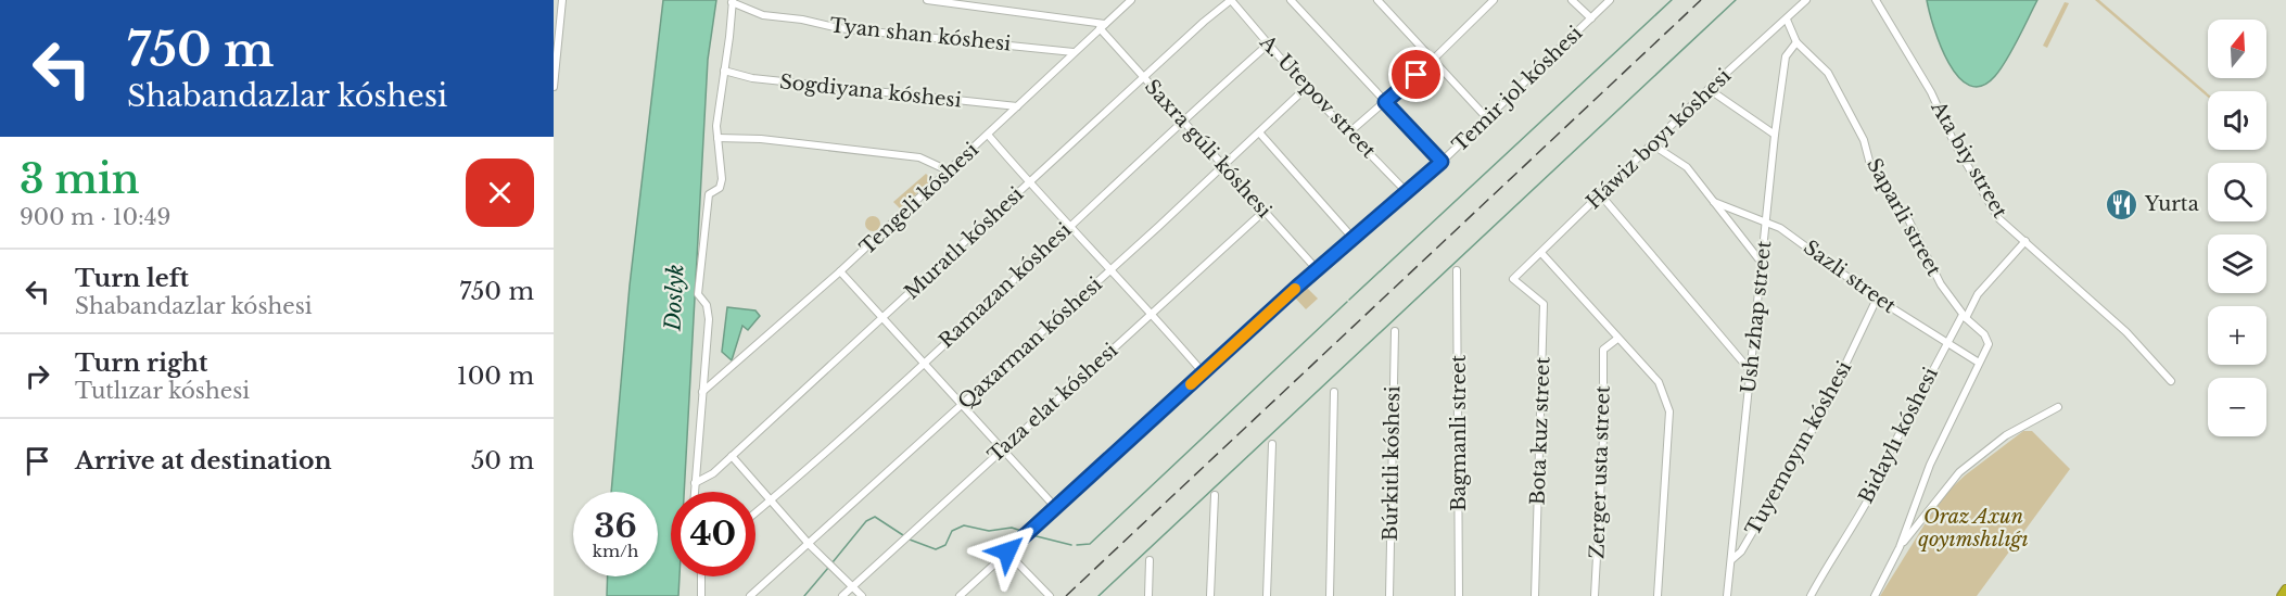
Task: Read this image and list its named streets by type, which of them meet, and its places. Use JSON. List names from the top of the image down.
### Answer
{
  "streets": {
    "street": [
      "Tyan shan kóshesi",
      "Temir jol kóshesi",
      "Sogdiyana kóshesi",
      "A. Utepov street",
      "Háwiz boyı kóshesi",
      "Saxra gúli kóshesi",
      "Ata biy street",
      "Tengeli kóshesi",
      "Saparli street",
      "Muratlı kóshesi",
      "Sazli street",
      "Ramazan kóshesi",
      "Ush zhap street",
      "Qaxarman kóshesi",
      "Taza elat kóshesi",
      "Bota kuz street",
      "Bagmanli street",
      "Bidaylı kóshesi",
      "Tuyemoyın kóshesi",
      "Búrkitli kóshesi",
      "Zerger usta street"
    ]
  },
  "crossings": [
    ["Tyan shan kóshesi", "Tengeli kóshesi"],
    ["Temir jol kóshesi", "A. Utepov street"],
    ["Temir jol kóshesi", "Saxra gúli kóshesi"],
    ["Sogdiyana kóshesi", "Tengeli kóshesi"],
    ["A. Utepov street", "Muratlı kóshesi"],
    ["A. Utepov street", "Ramazan kóshesi"],
    ["A. Utepov street", "Qaxarman kóshesi"],
    ["Háwiz boyı kóshesi", "Saparli street"],
    ["Háwiz boyı kóshesi", "Sazli street"],
    ["Háwiz boyı kóshesi", "Bota kuz street"],
    ["Saxra gúli kóshesi", "Tengeli kóshesi"],
    ["Saxra gúli kóshesi", "Muratlı kóshesi"],
    ["Saxra gúli kóshesi", "Ramazan kóshesi"],
    ["Saxra gúli kóshesi", "Qaxarman kóshesi"],
    ["Saxra gúli kóshesi", "Taza elat kóshesi"],
    ["Ata biy street", "Bidaylı kóshesi"],
    ["Saparli street", "Sazli street"],
    ["Saparli street", "Ush zhap street"],
    ["Saparli street", "Bidaylı kóshesi"],
    ["Sazli street", "Ush zhap street"],
    ["Sazli street", "Bidaylı kóshesi"],
    ["Sazli street", "Tuyemoyın kóshesi"],
    ["Ush zhap street", "Tuyemoyın kóshesi"]
  ],
  "water": ["Doslyk"],
  "parks": ["Oraz Axun qoyımshılıǵı"],
  "places": {
    "restaurant": ["Yurta"]
  },
  "north": "top",
  "page": {
    "turn": ["750 m", "Shabandazlar kóshesi"],
    "map_buttons": ["+", "−"],
    "heading": ["3 min", "900 m · 10:49"],
    "list": [
      {
        "name": "Turn left",
        "note": "Shabandazlar kóshesi",
        "value": "750 m"
      },
      {
        "name": "Turn right",
        "note": "Tutlızar kóshesi",
        "value": "100 m"
      },
      {
        "name": "Arrive at destination",
        "value": "50 m"
      }
    ],
    "speed": "36 km/h",
    "limit": "40"
  }
}
